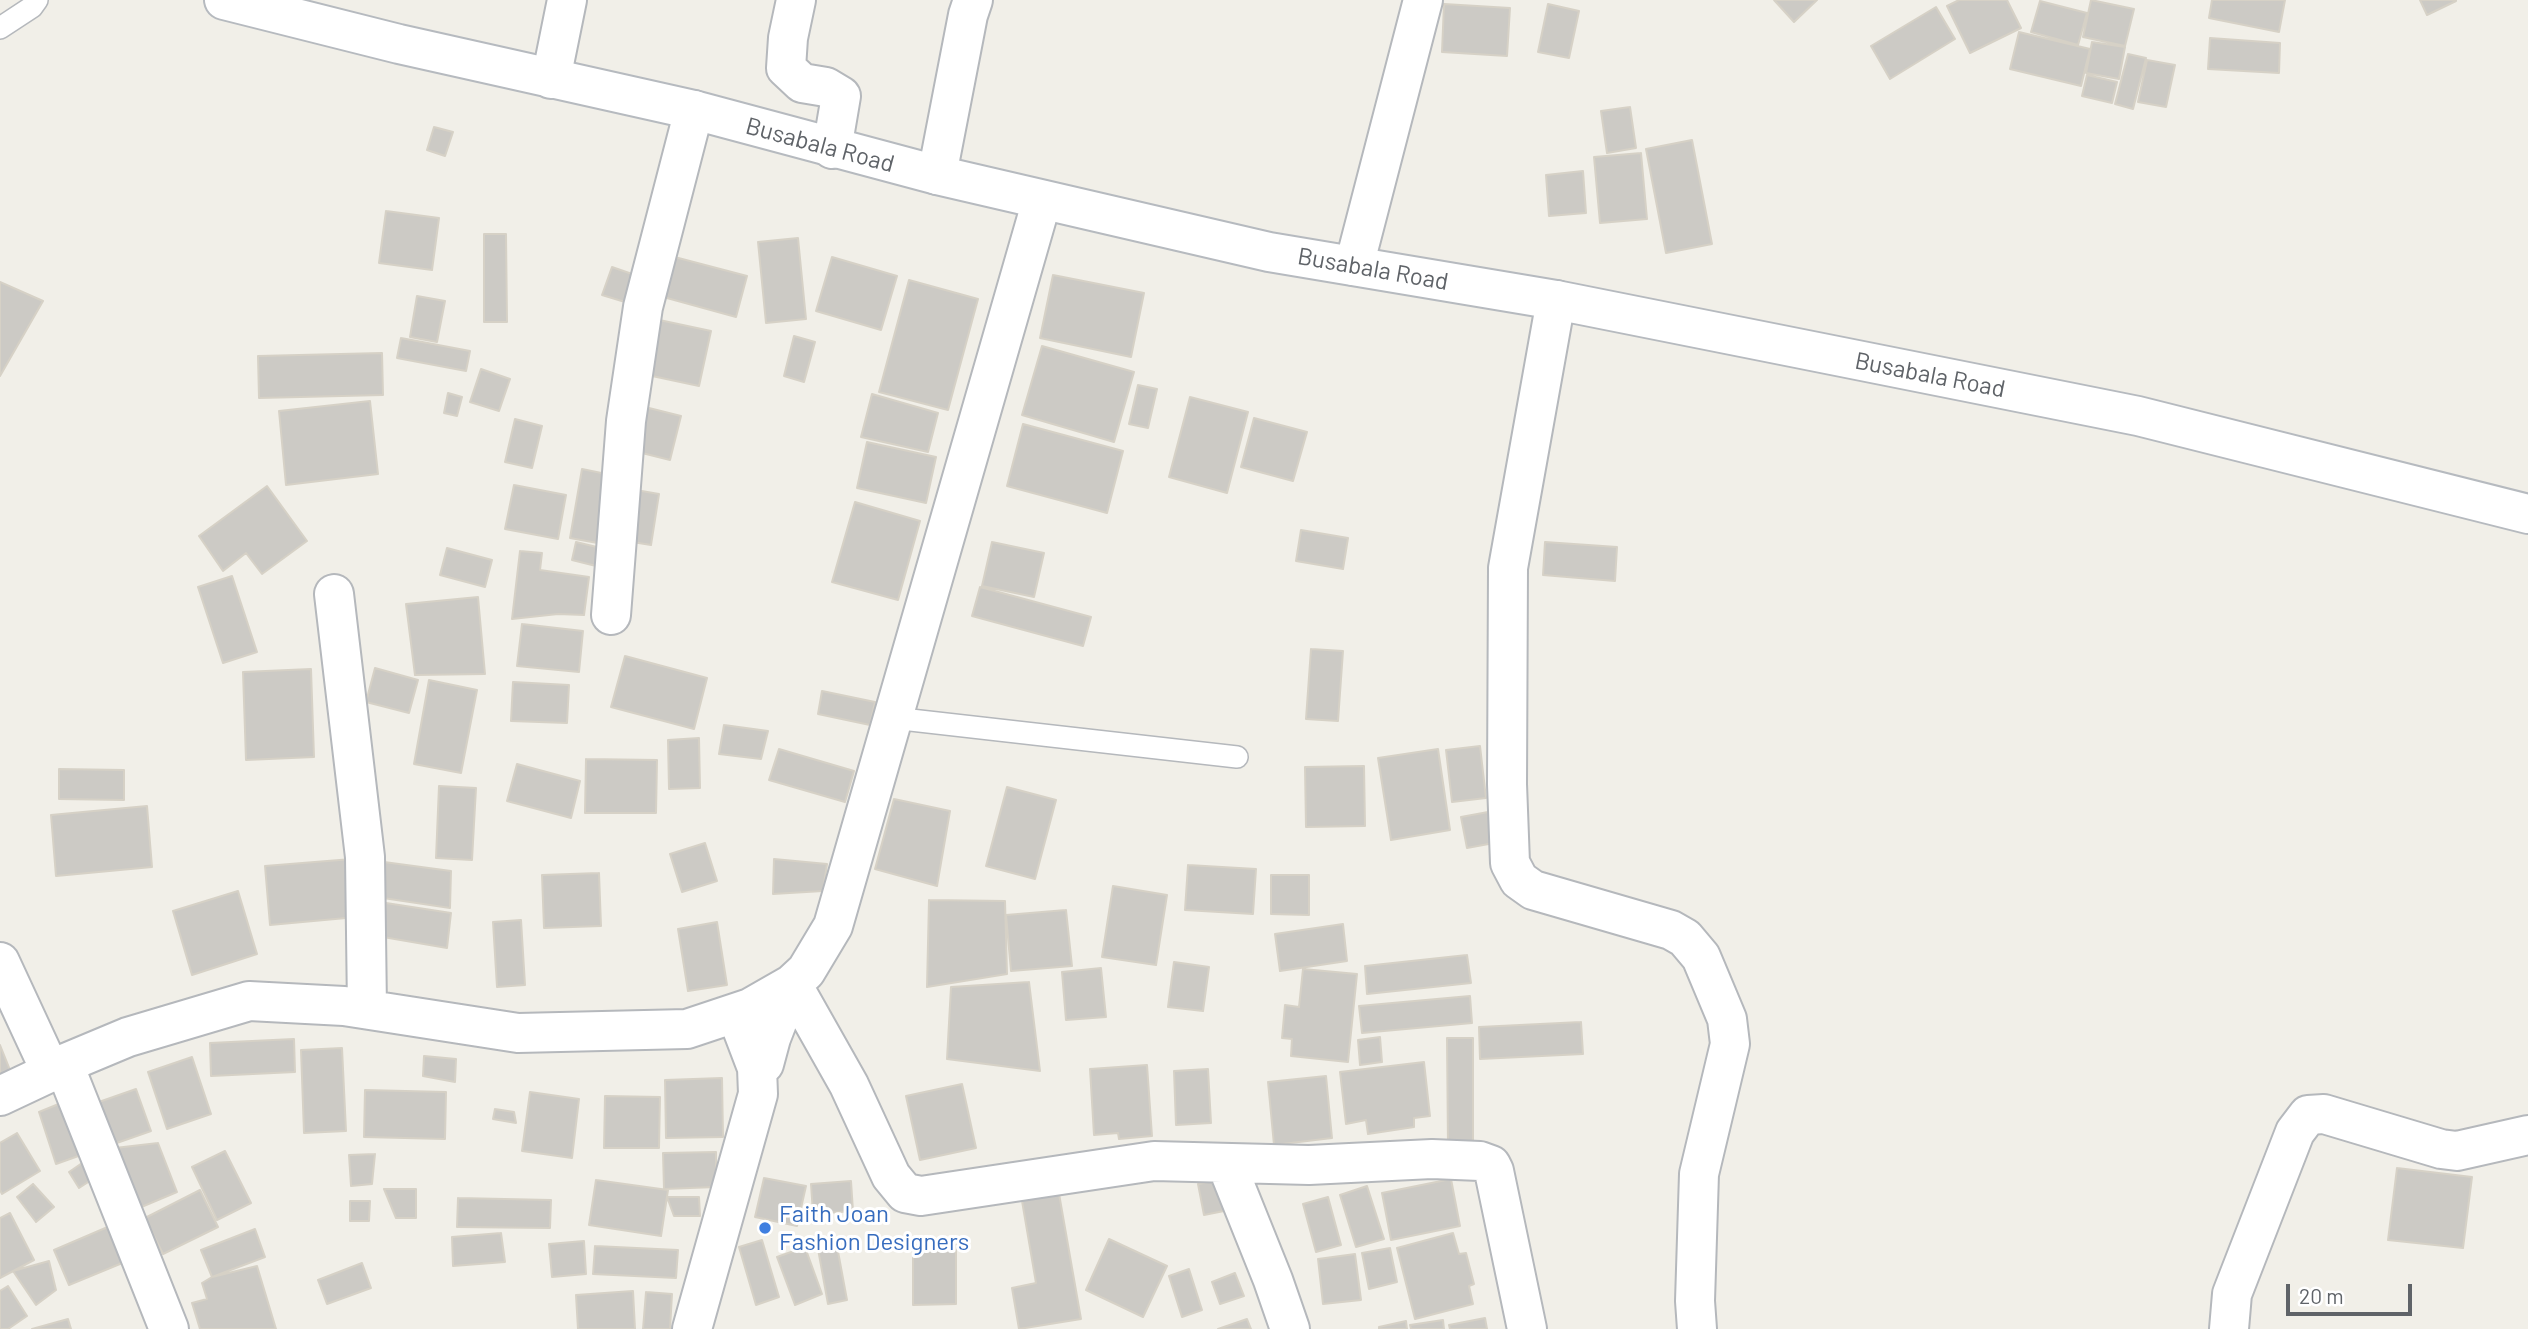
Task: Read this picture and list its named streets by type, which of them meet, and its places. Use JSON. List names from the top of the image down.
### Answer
{
  "streets": {
    "street": ["Busabala Road"]
  },
  "places": ["Faith Joan Fashion Designers"],
  "scale_bar": "20 m"
}
